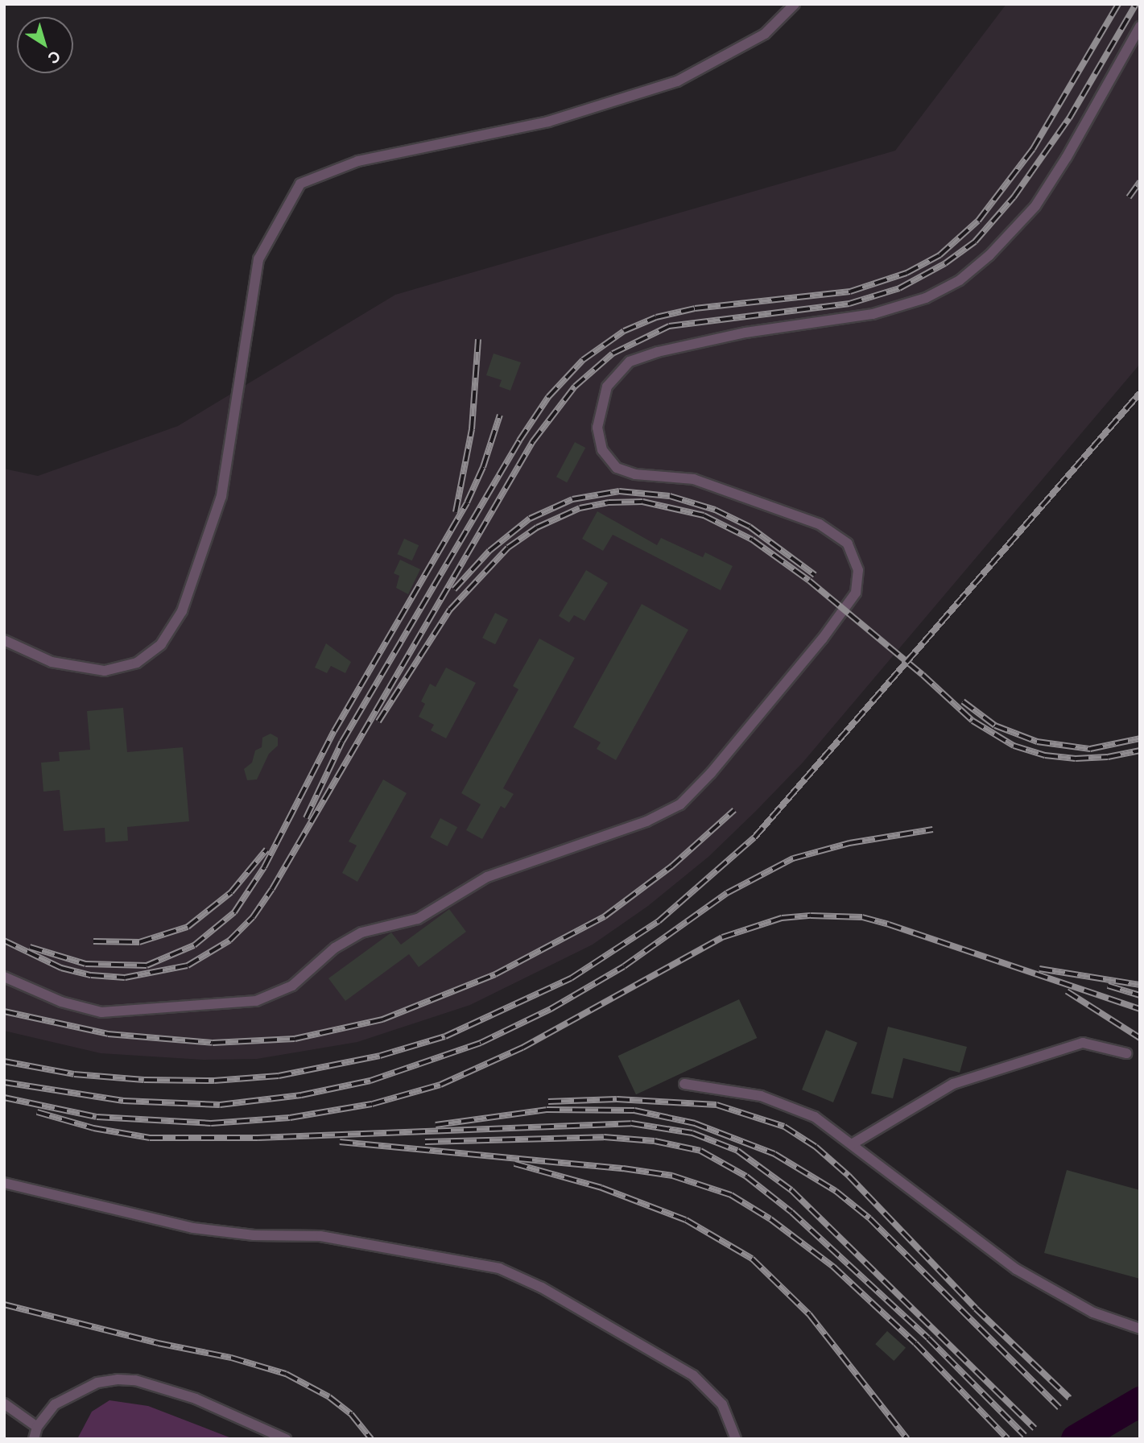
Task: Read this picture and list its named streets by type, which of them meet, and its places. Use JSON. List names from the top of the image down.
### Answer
{
  "north": "bottom right"
}
